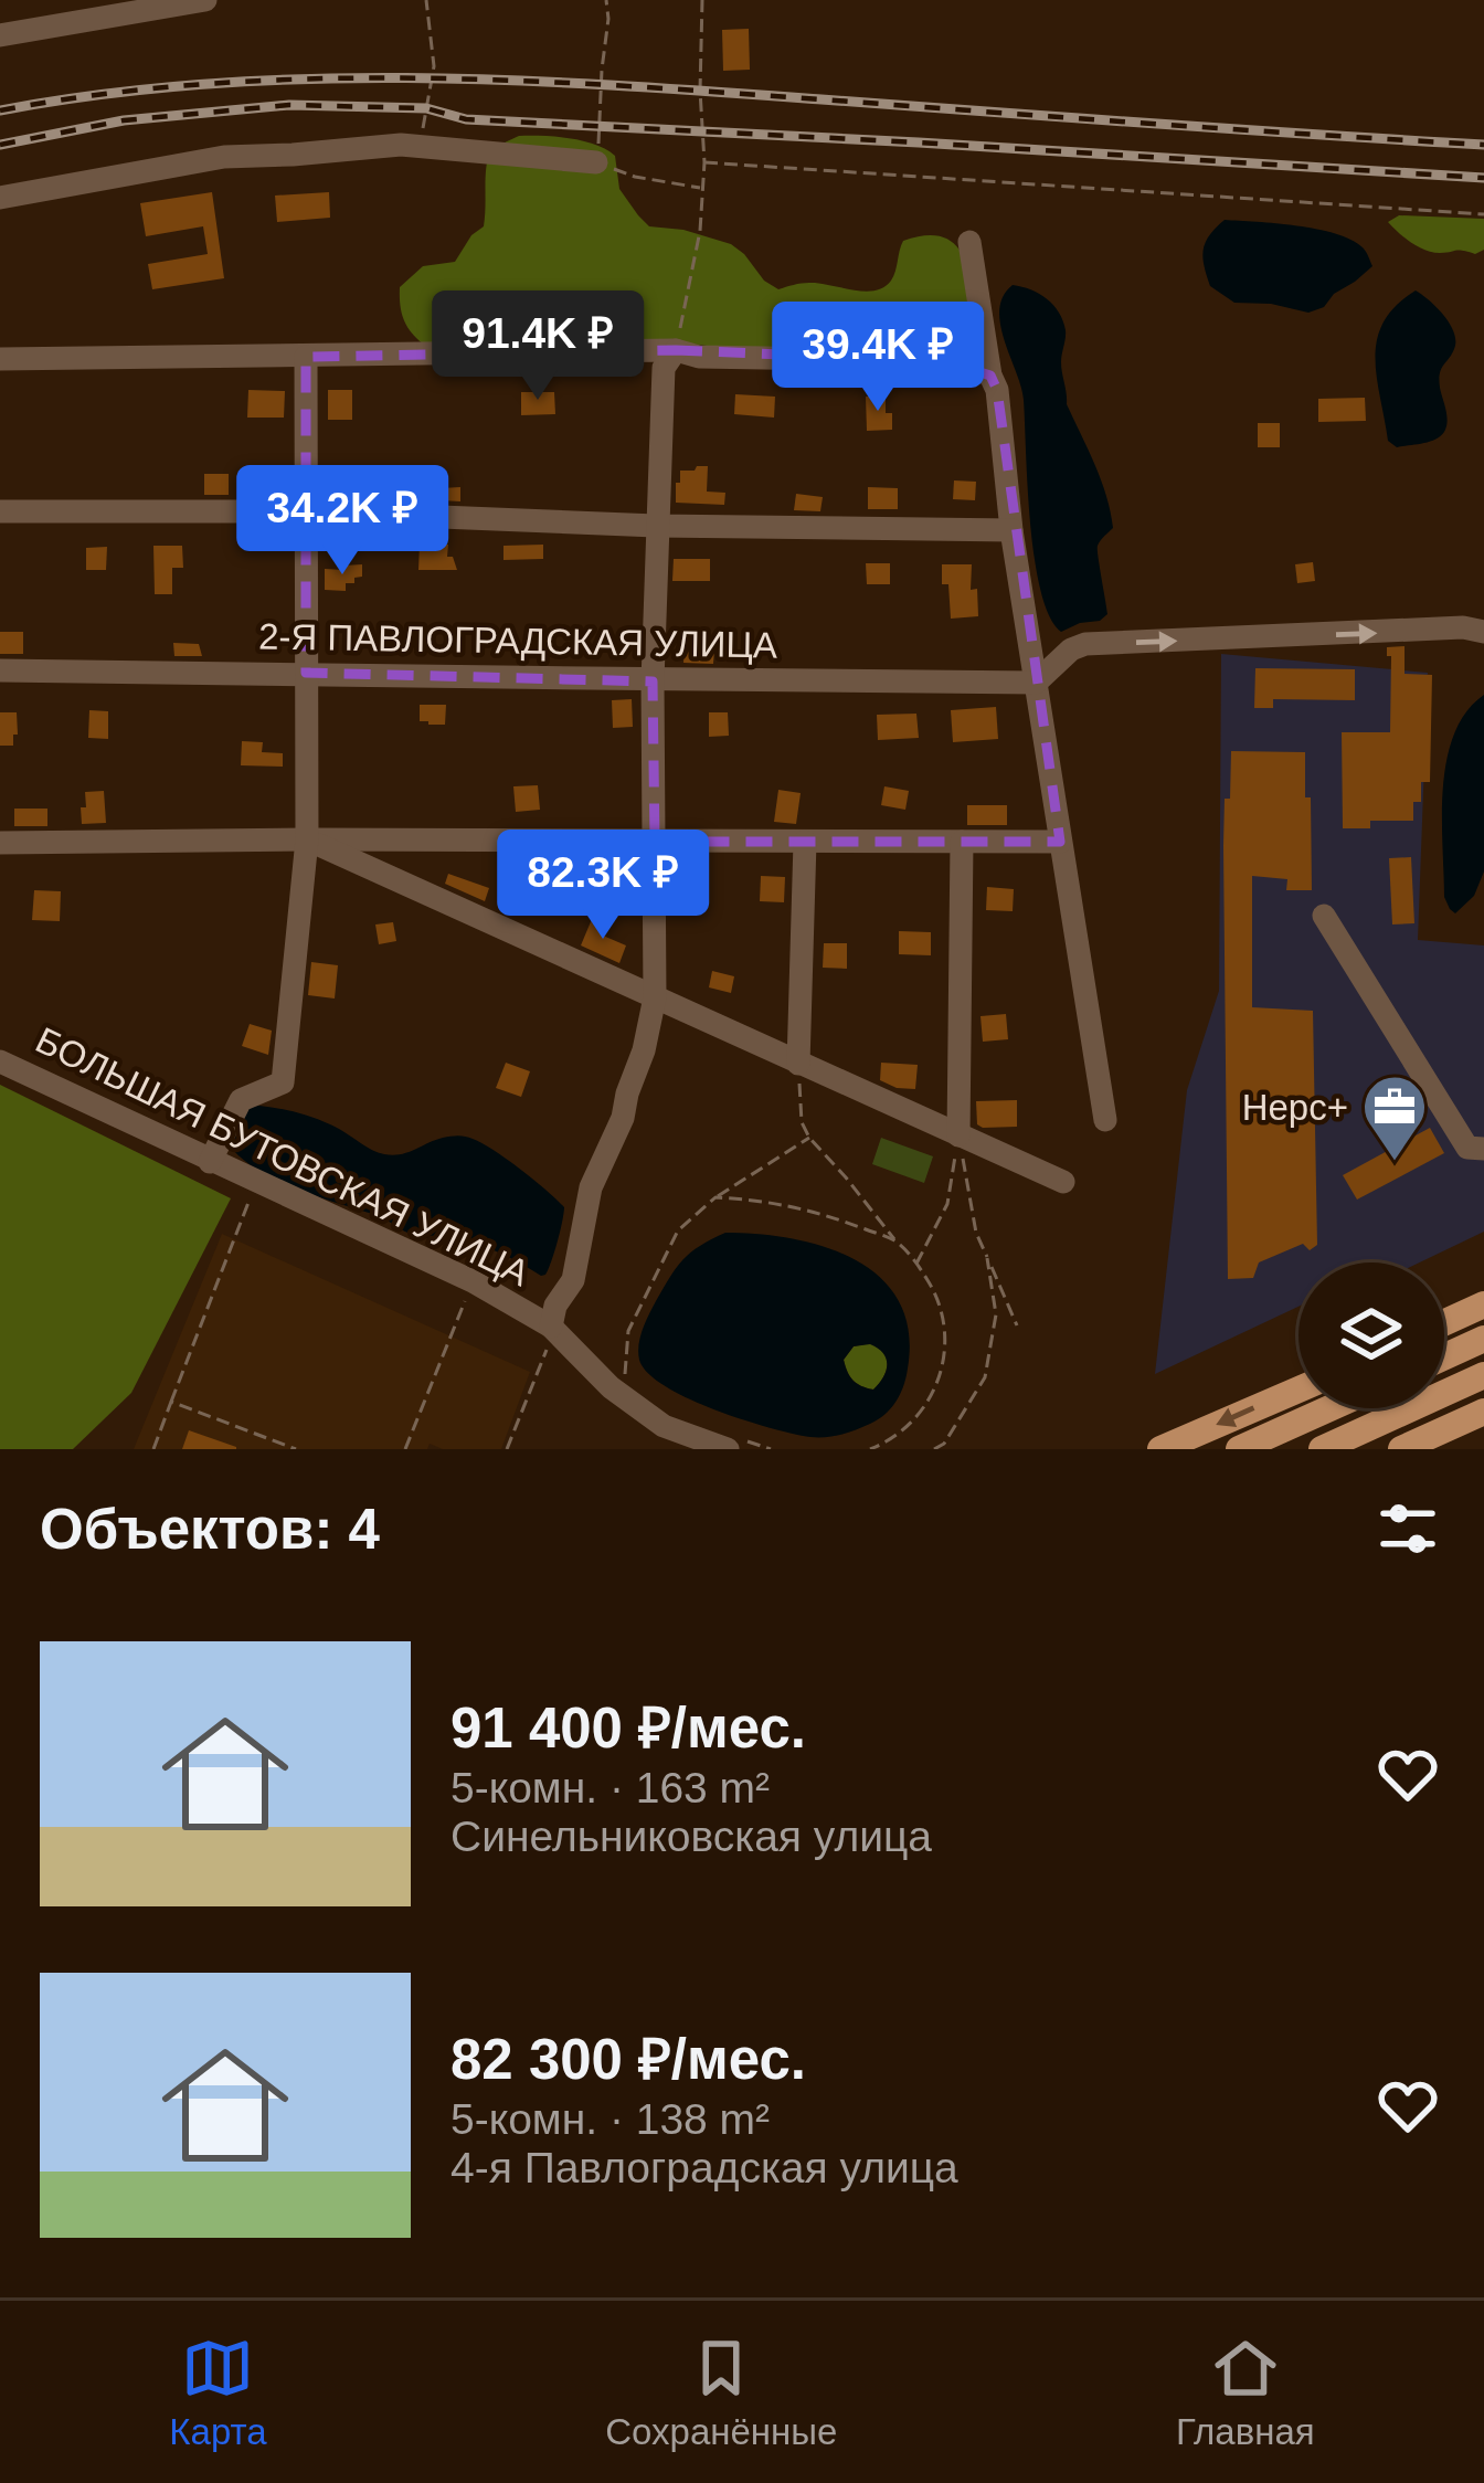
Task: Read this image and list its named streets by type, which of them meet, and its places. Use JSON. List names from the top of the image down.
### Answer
{
  "streets": {
    "street": ["2-Я ПАВЛОГРАДСКАЯ УЛИЦА", "БОЛЬШАЯ БУТОВСКАЯ УЛИЦА"]
  },
  "places": {
    "office": ["Нерс+"]
  },
  "page": {
    "price": [
      "91.4K ₽",
      "39.4K ₽",
      "34.2K ₽",
      "82.3K ₽"
    ],
    "heading": "Объектов: 4",
    "list": [
      {
        "name": "91 400 ₽/мес.",
        "note": "5-комн. · 163 m² · Синельниковская улица"
      },
      {
        "name": "82 300 ₽/мес.",
        "note": "5-комн. · 138 m² · 4-я Павлоградская улица"
      }
    ],
    "tabs": ["Карта", "Сохранённые", "Главная"]
  }
}
